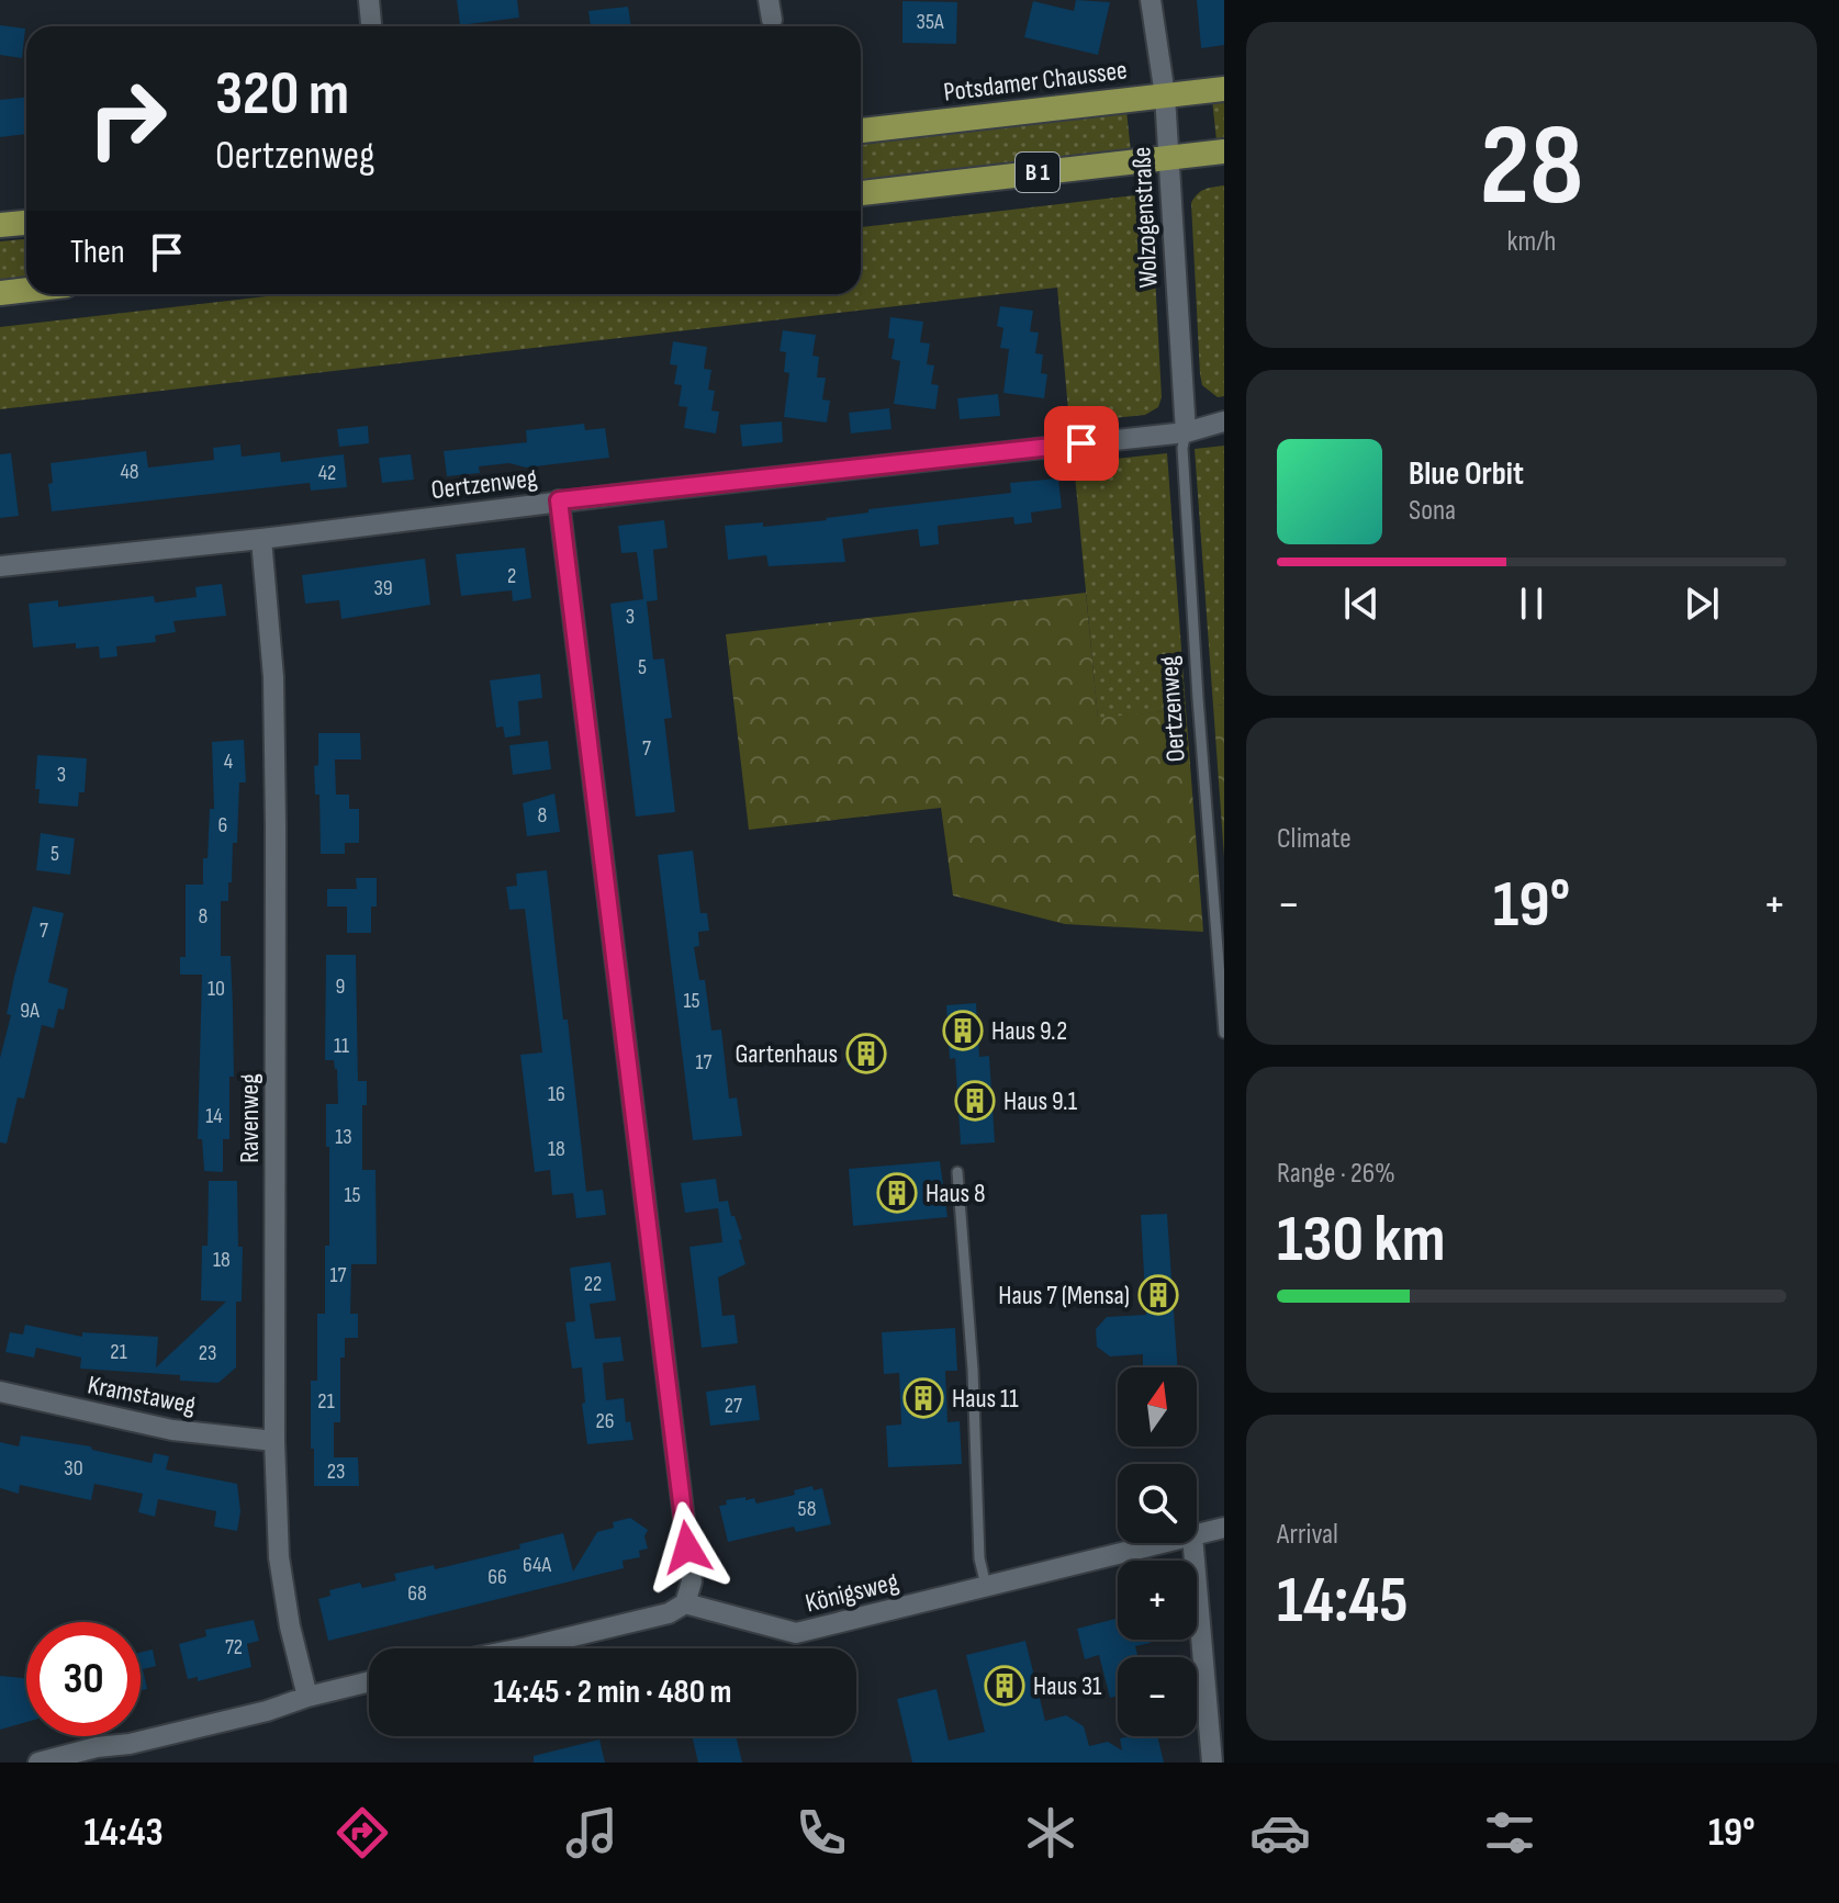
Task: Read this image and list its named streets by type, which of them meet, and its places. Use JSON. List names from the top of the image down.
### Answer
{
  "streets": {
    "main road": ["Potsdamer Chaussee", "B 1"],
    "street": [
      "Wolzogenstraße",
      "Oertzenweg",
      "Ravenweg",
      "Kramstaweg",
      "Königsweg"
    ]
  },
  "crossings": [
    ["Potsdamer Chaussee", "Wolzogenstraße"],
    ["B 1", "Wolzogenstraße"],
    ["Wolzogenstraße", "Oertzenweg"],
    ["Oertzenweg", "Ravenweg"],
    ["Ravenweg", "Kramstaweg"]
  ],
  "places": {
    "building": [
      "Haus 9.2",
      "Gartenhaus",
      "Haus 9.1",
      "Haus 8",
      "Haus 7 (Mensa)",
      "Haus 11",
      "Haus 31"
    ]
  },
  "house_numbers": [
    "35A",
    "48",
    "42",
    "2",
    "39",
    "3",
    "5",
    "7",
    "4",
    "3",
    "8",
    "6",
    "5",
    "8",
    "7",
    "9",
    "10",
    "15",
    "9A",
    "11",
    "17",
    "16",
    "14",
    "13",
    "18",
    "15",
    "18",
    "17",
    "22",
    "21",
    "23",
    "21",
    "27",
    "26",
    "30",
    "23",
    "58",
    "64A",
    "66",
    "68",
    "72"
  ],
  "north": "top",
  "page": {
    "tile": [
      ["28", "km/h"],
      "Climate",
      ["Range · 26%", "130 km"],
      ["Arrival", "14:45"]
    ],
    "turn": ["320 m", "Oertzenweg"],
    "then": "Then",
    "song": ["Blue Orbit", "Sona"],
    "heat": ["−", "19°", "+"],
    "map_buttons": ["+", "−"],
    "limit": "30",
    "trip": "14:45 · 2 min · 480 m",
    "tabs": ["14:43", "19°"]
  }
}
